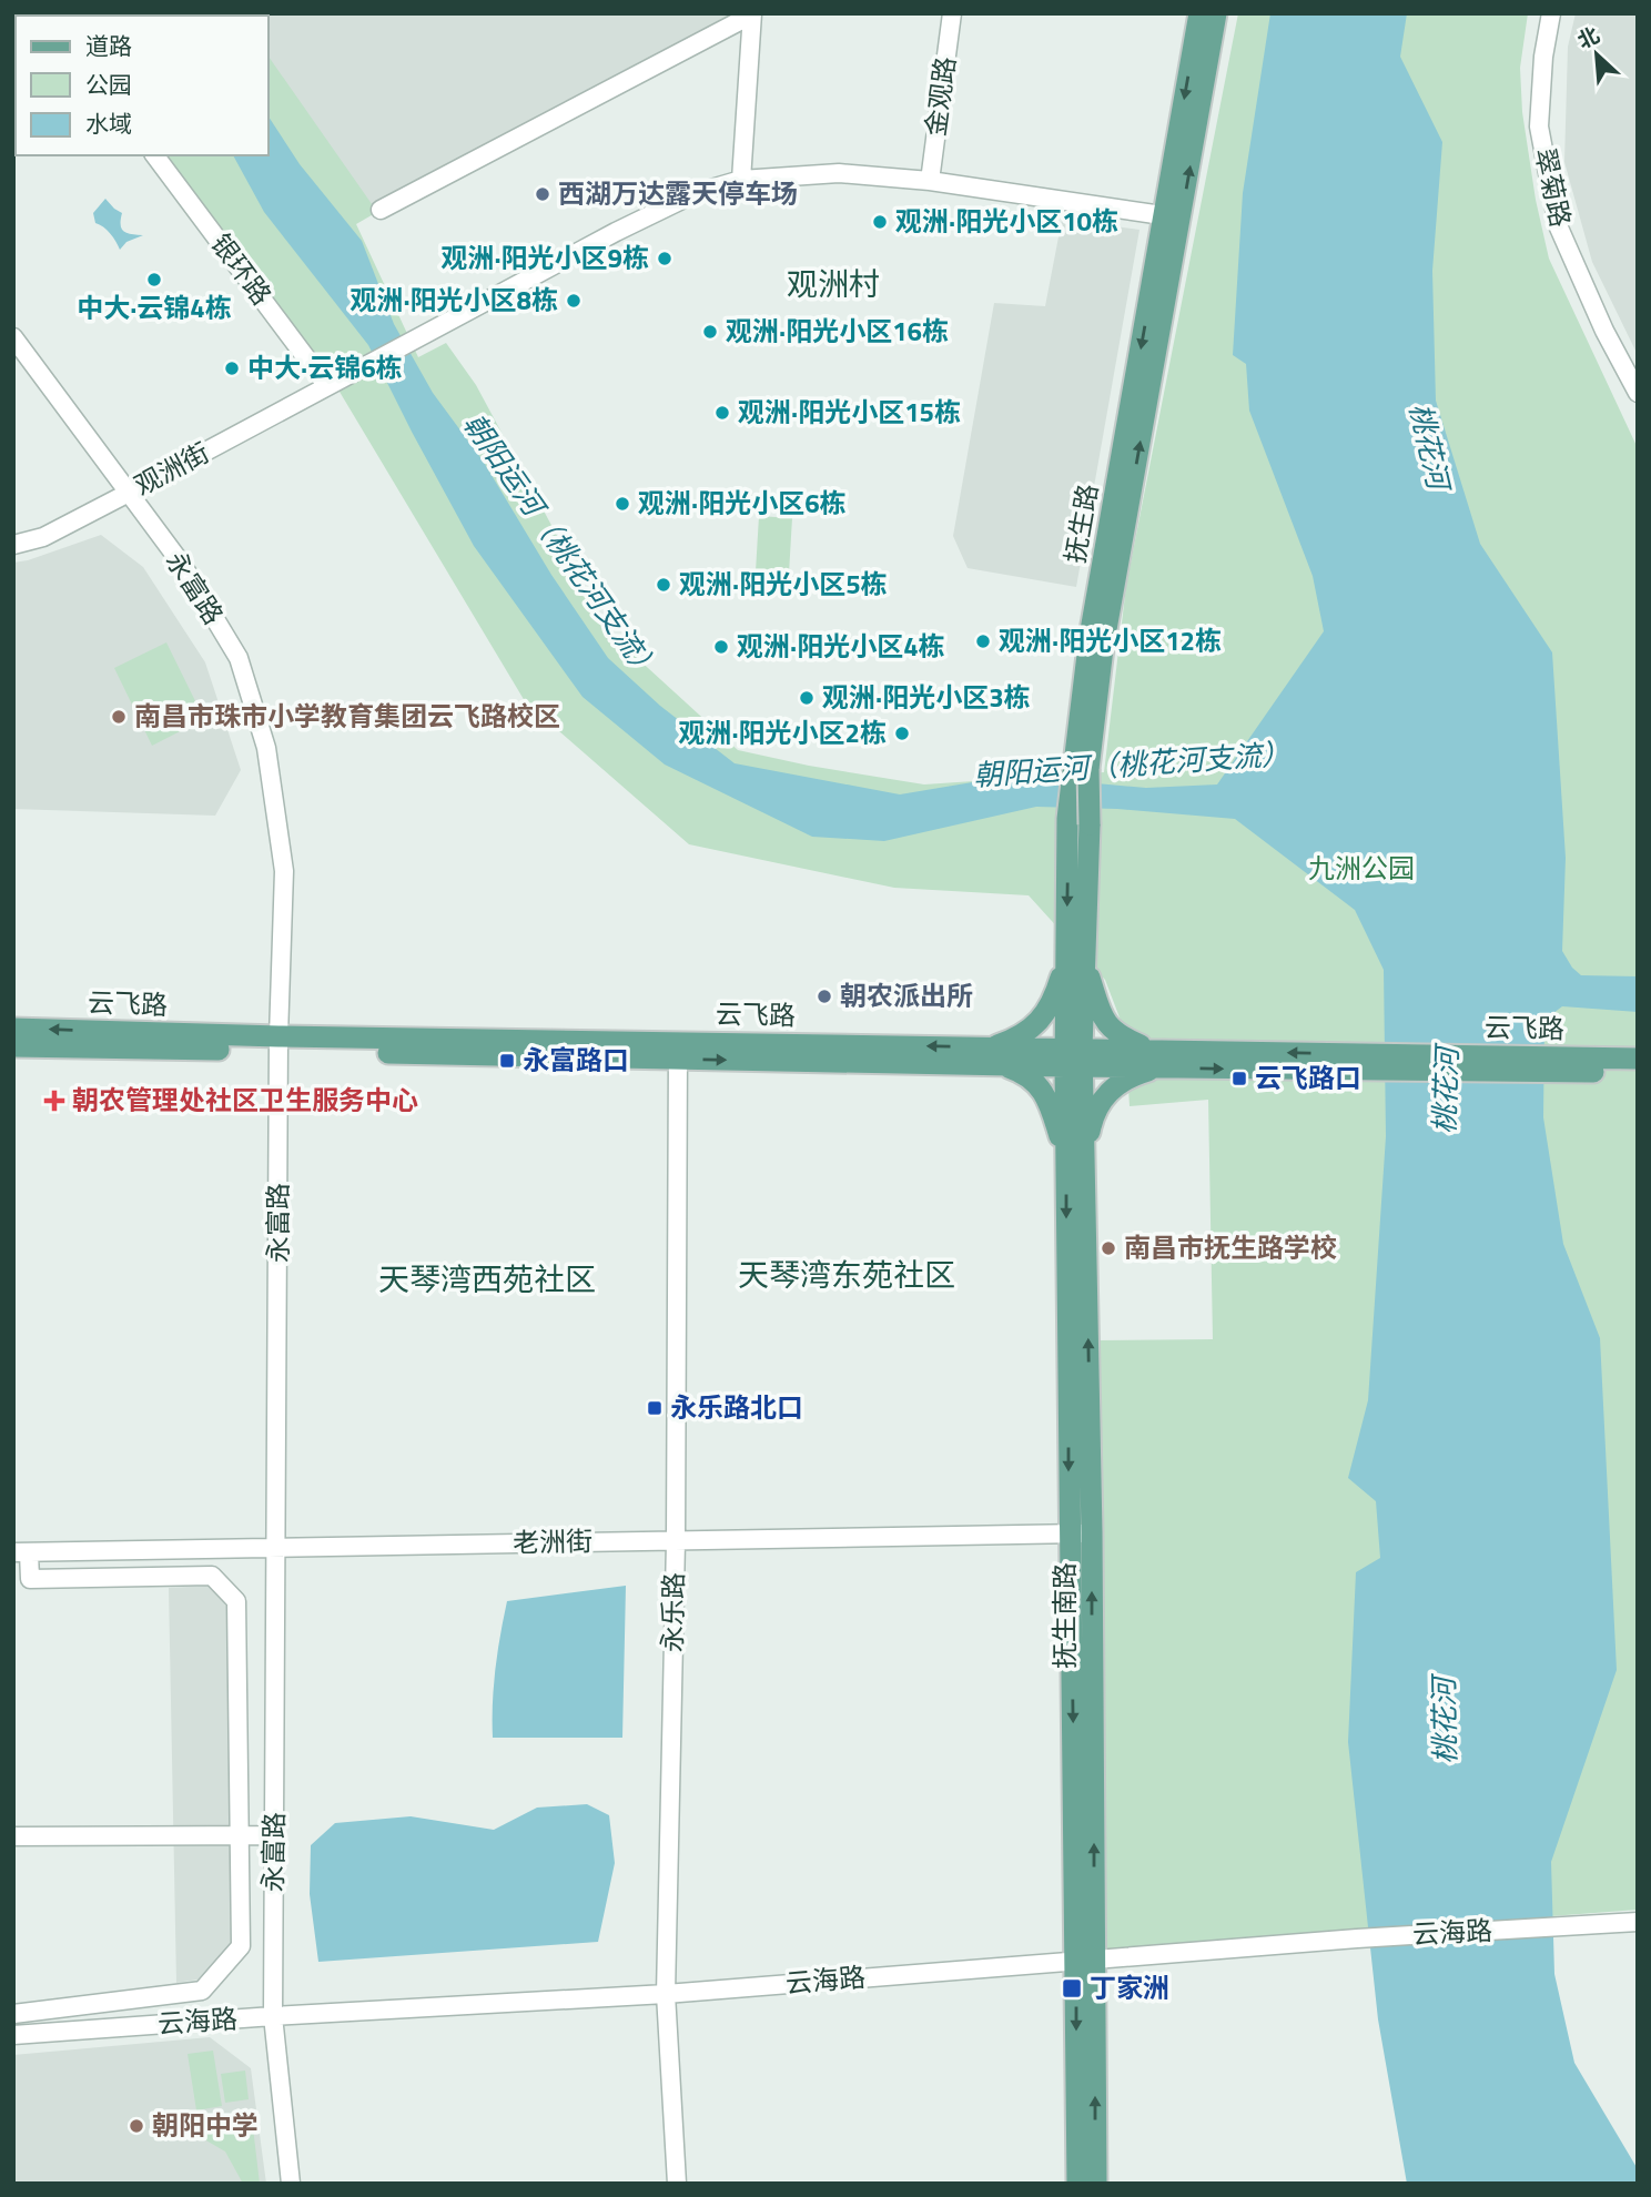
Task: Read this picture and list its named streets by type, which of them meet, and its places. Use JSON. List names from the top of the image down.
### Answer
{
  "streets": {
    "main road": ["抚生路", "云飞路", "抚生南路"],
    "street": [
      "金观路",
      "翠菊路",
      "银环路",
      "观洲街",
      "永富路",
      "老洲街",
      "永乐路",
      "云海路"
    ]
  },
  "crossings": [
    ["金观路", "观洲街"],
    ["银环路", "观洲街"],
    ["观洲街", "抚生路"],
    ["观洲街", "永富路"],
    ["抚生路", "云飞路"],
    ["抚生路", "抚生南路"],
    ["永富路", "云飞路"],
    ["永富路", "老洲街"],
    ["永富路", "云海路"],
    ["云飞路", "永乐路"],
    ["云飞路", "抚生南路"],
    ["老洲街", "永乐路"],
    ["老洲街", "抚生南路"],
    ["永乐路", "云海路"],
    ["抚生南路", "云海路"]
  ],
  "districts": ["观洲村", "天琴湾东苑社区", "天琴湾西苑社区"],
  "water": ["桃花河", "朝阳运河（桃花河支流）"],
  "parks": ["九洲公园"],
  "places": {
    "other": [
      "西湖万达露天停车场",
      "观洲·阳光小区10栋",
      "观洲·阳光小区9栋",
      "中大·云锦4栋",
      "观洲·阳光小区8栋",
      "观洲·阳光小区16栋",
      "中大·云锦6栋",
      "观洲·阳光小区15栋",
      "观洲·阳光小区6栋",
      "观洲·阳光小区5栋",
      "观洲·阳光小区12栋",
      "观洲·阳光小区4栋",
      "观洲·阳光小区3栋",
      "南昌市珠市小学教育集团云飞路校区",
      "观洲·阳光小区2栋",
      "朝农派出所",
      "南昌市抚生路学校",
      "朝阳中学"
    ],
    "transit": [
      "永富路口",
      "云飞路口",
      "永乐路北口",
      "丁家洲"
    ],
    "health": ["朝农管理处社区卫生服务中心"]
  },
  "legend": ["道路", "公园", "水域"],
  "north": "top left"
}
